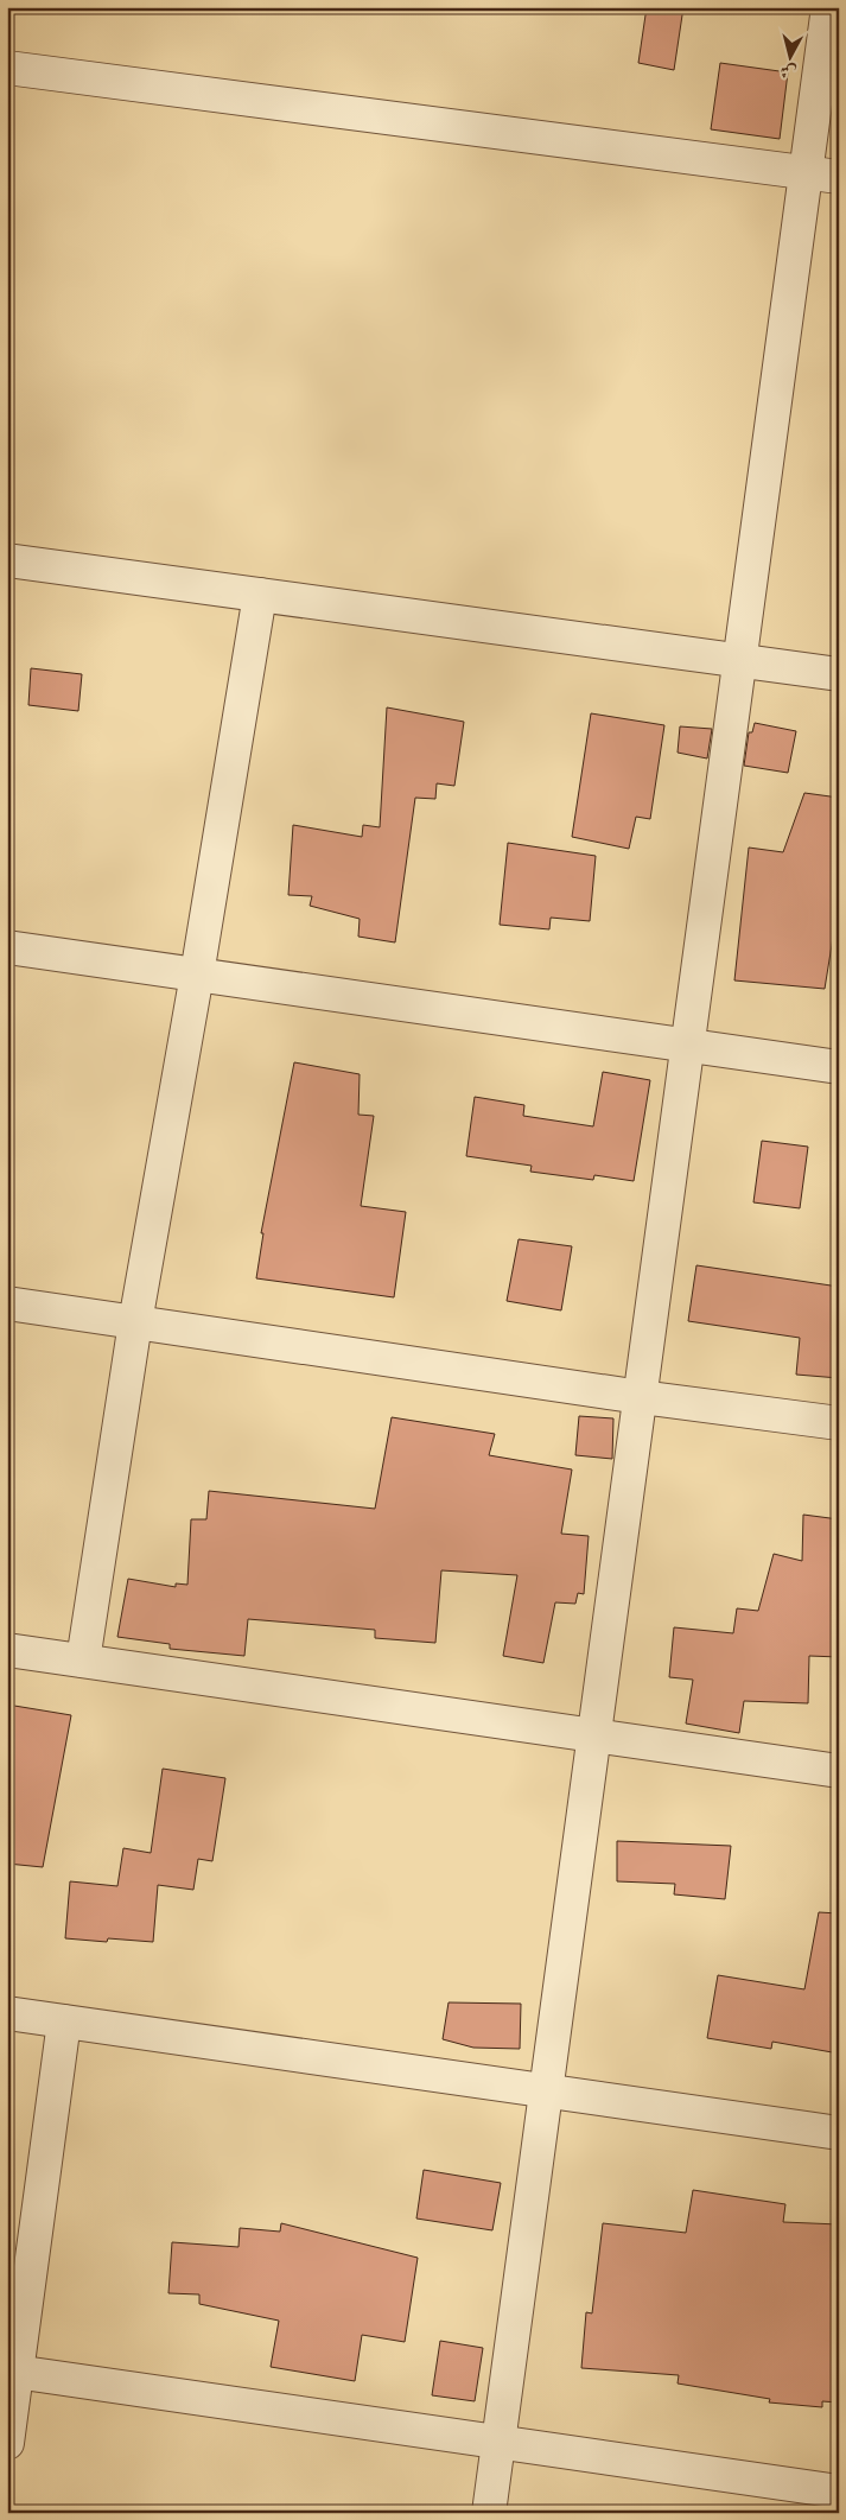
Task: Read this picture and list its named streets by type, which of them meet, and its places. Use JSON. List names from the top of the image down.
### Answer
{
  "north": "bottom"
}
